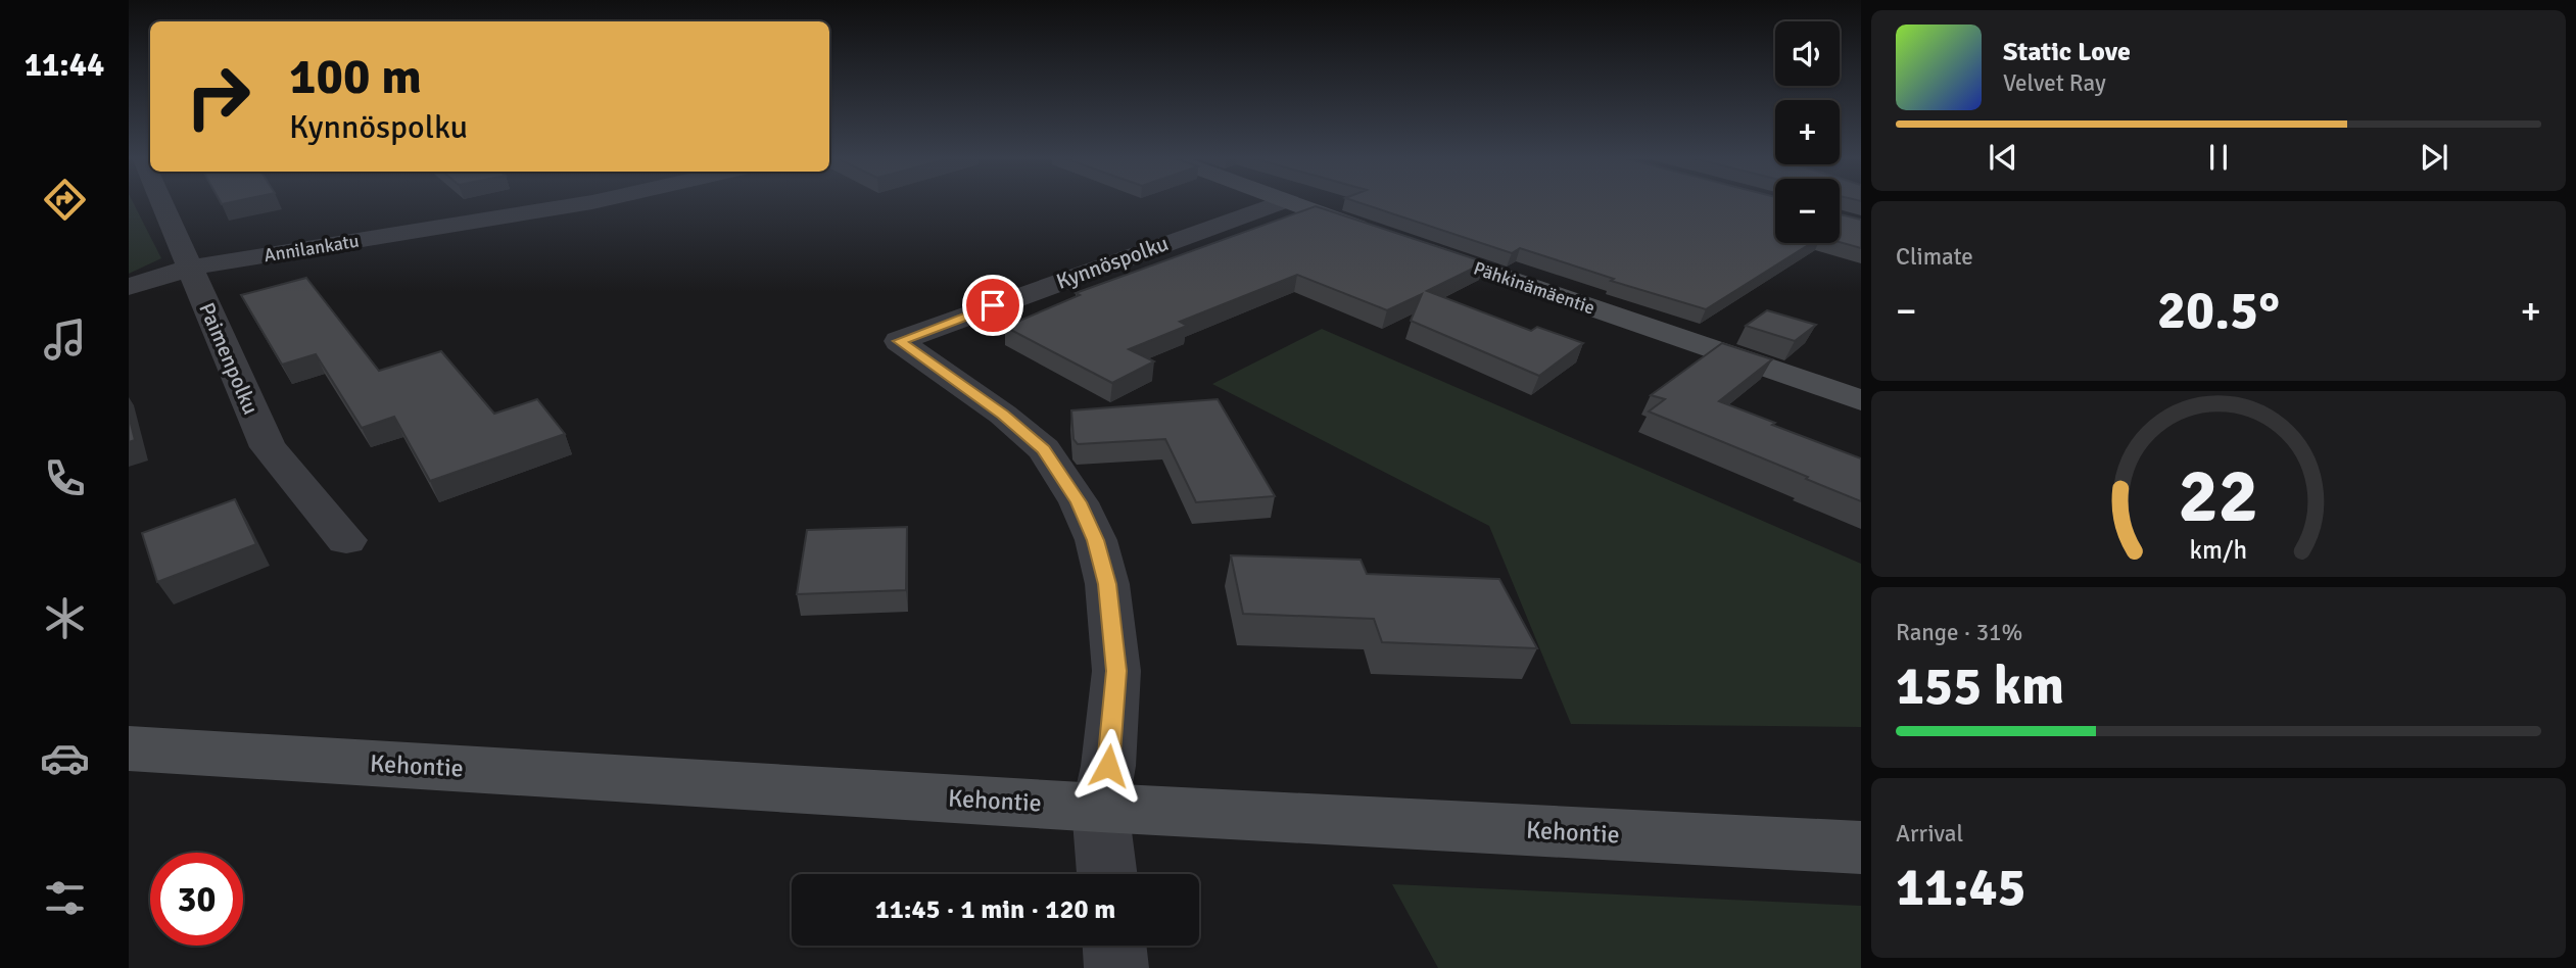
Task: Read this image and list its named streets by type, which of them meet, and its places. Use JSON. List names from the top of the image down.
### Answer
{
  "streets": {
    "street": [
      "Annilankatu",
      "Kynnöspolku",
      "Pähkinämäentie",
      "Paimenpolku",
      "Kehontie"
    ]
  },
  "crossings": [
    ["Annilankatu", "Paimenpolku"],
    ["Kynnöspolku", "Kehontie"]
  ],
  "page": {
    "tabs": "11:44",
    "map_buttons": ["+", "−"],
    "turn": ["100 m", "Kynnöspolku"],
    "song": ["Static Love", "Velvet Ray"],
    "tile": [
      "Climate",
      ["Range · 31%", "155 km"],
      ["Arrival", "11:45"]
    ],
    "heat": ["−", "20.5°", "+"],
    "limit": "30",
    "trip": "11:45 · 1 min · 120 m",
    "gauge": ["22", "km/h"]
  }
}
